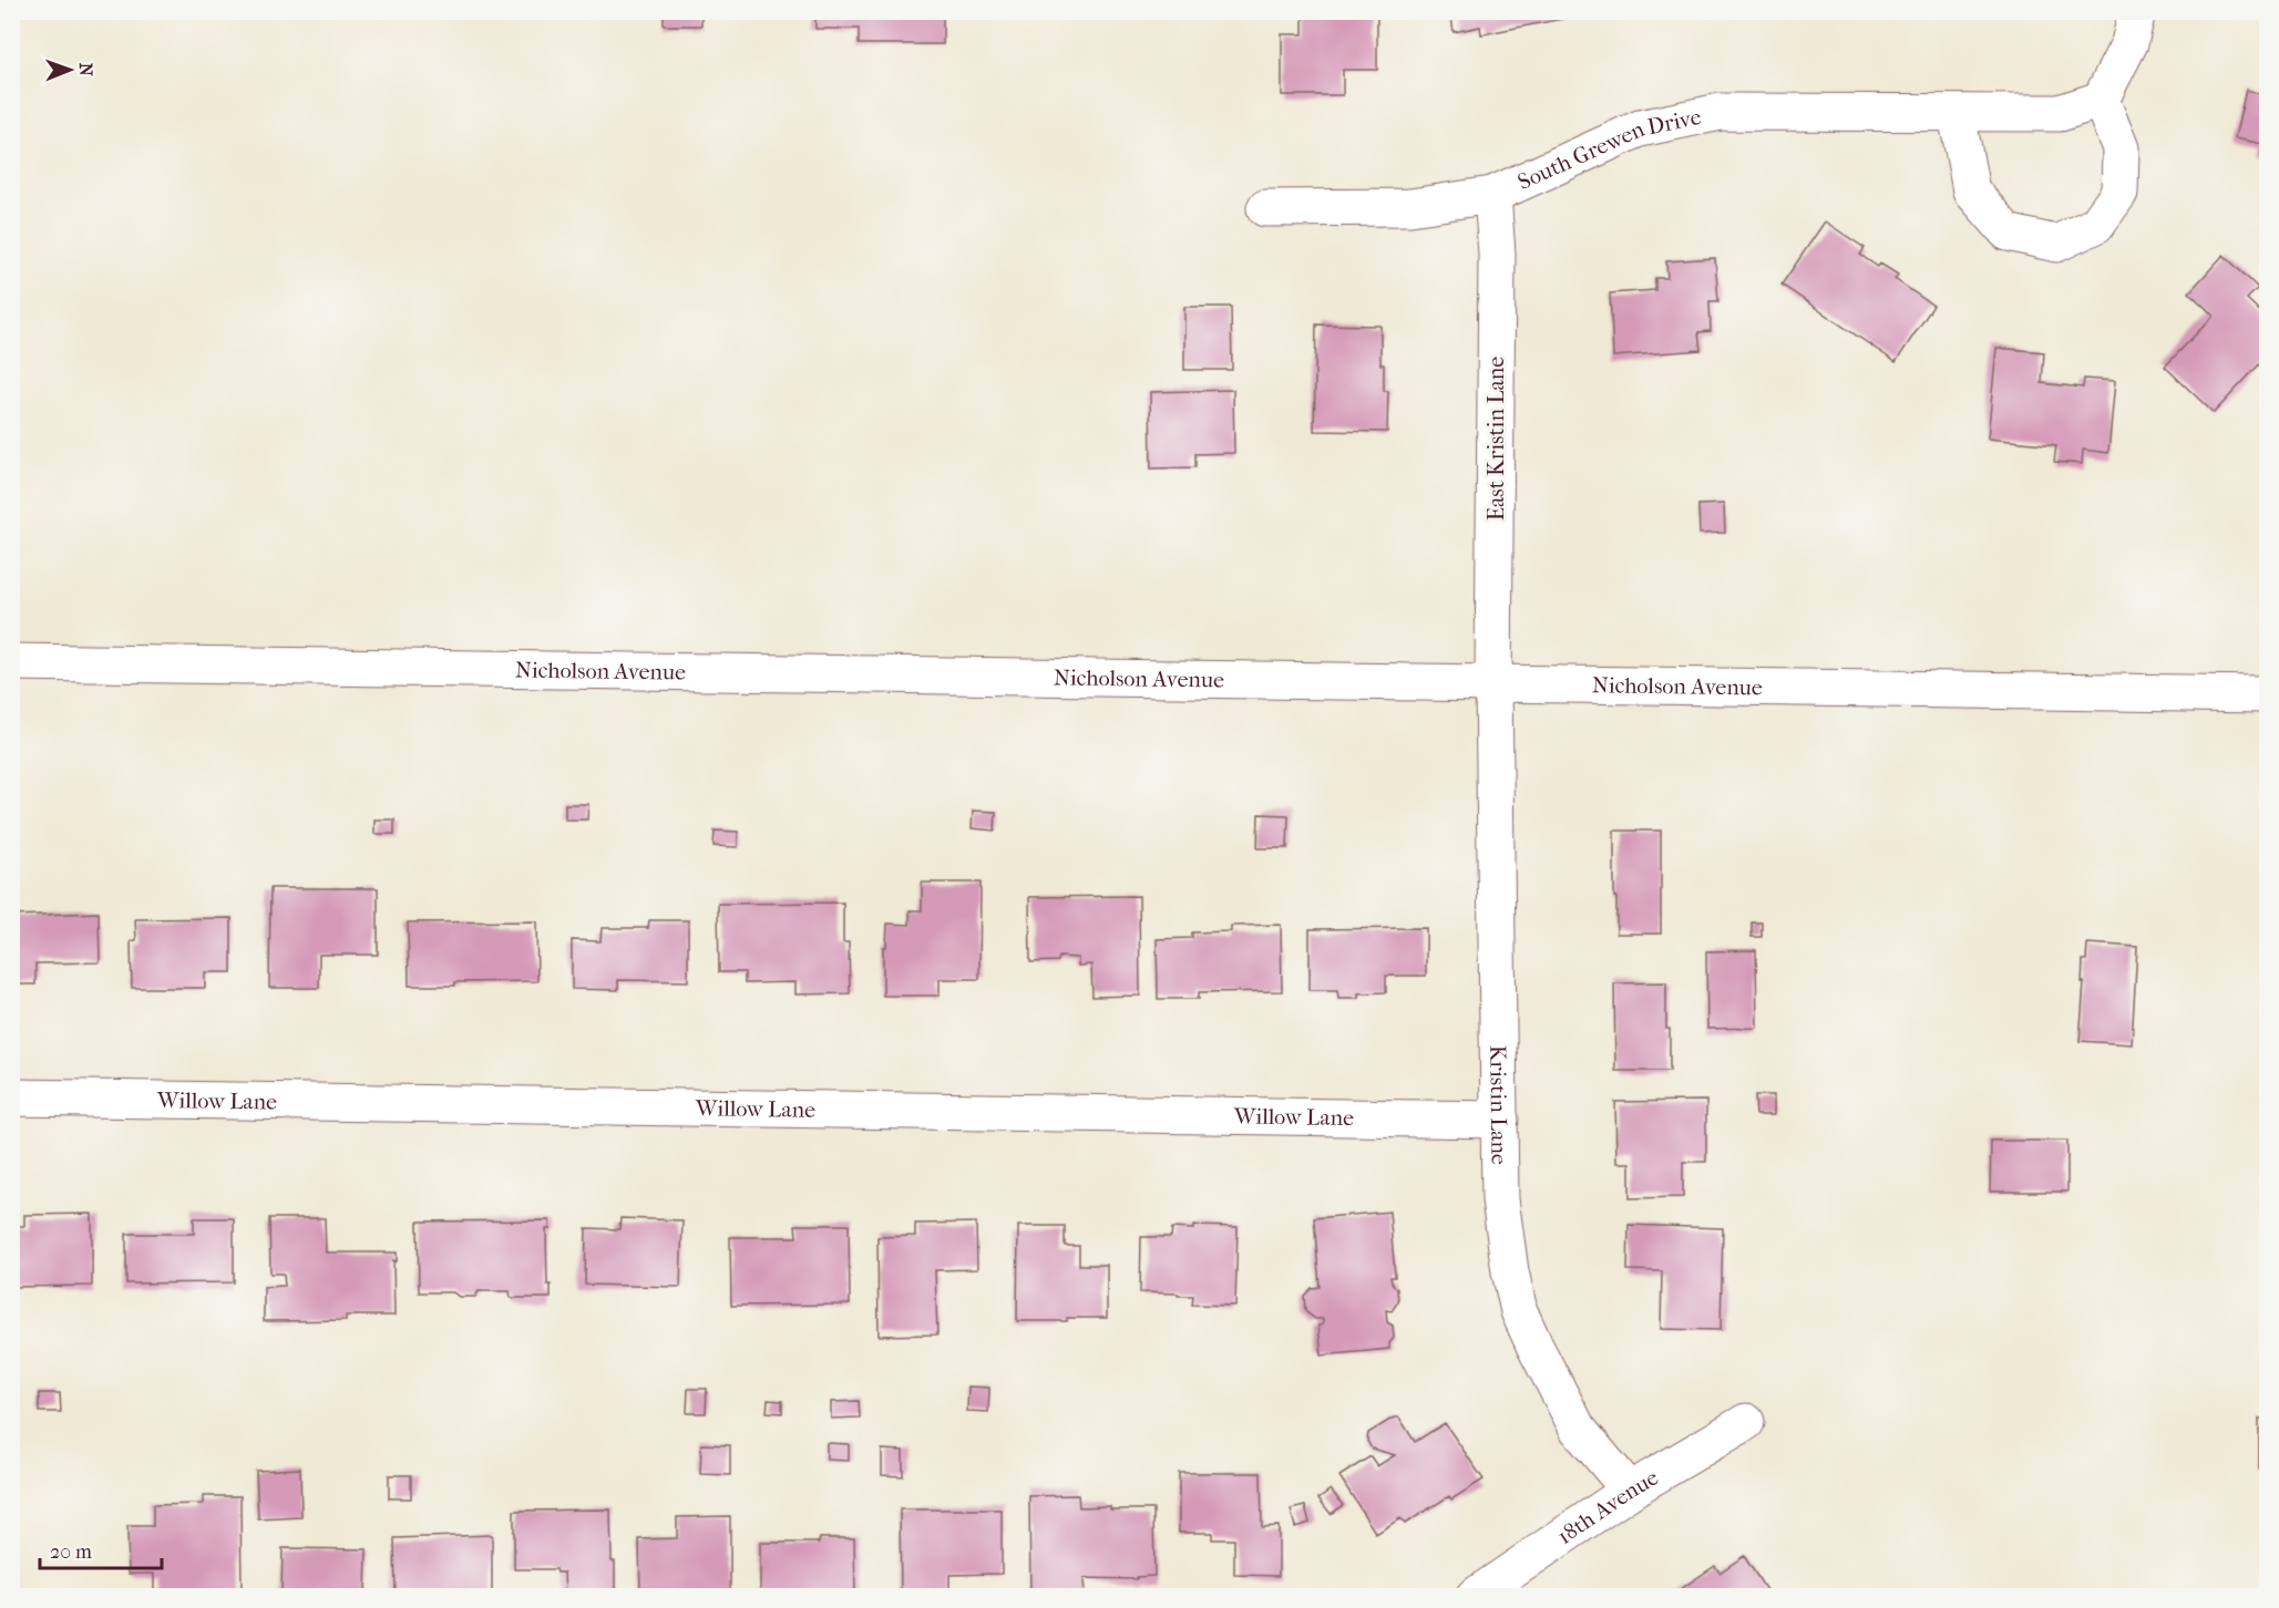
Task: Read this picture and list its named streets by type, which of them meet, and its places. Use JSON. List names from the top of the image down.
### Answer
{
  "streets": {
    "street": [
      "South Grewen Drive",
      "East Kristin Lane",
      "Nicholson Avenue",
      "Willow Lane",
      "Kristin Lane",
      "18th Avenue"
    ]
  },
  "crossings": [
    ["South Grewen Drive", "East Kristin Lane"],
    ["East Kristin Lane", "Nicholson Avenue"],
    ["East Kristin Lane", "Kristin Lane"],
    ["Nicholson Avenue", "Kristin Lane"],
    ["Willow Lane", "Kristin Lane"],
    ["Kristin Lane", "18th Avenue"]
  ],
  "scale_bar": "20 m",
  "north": "right"
}
